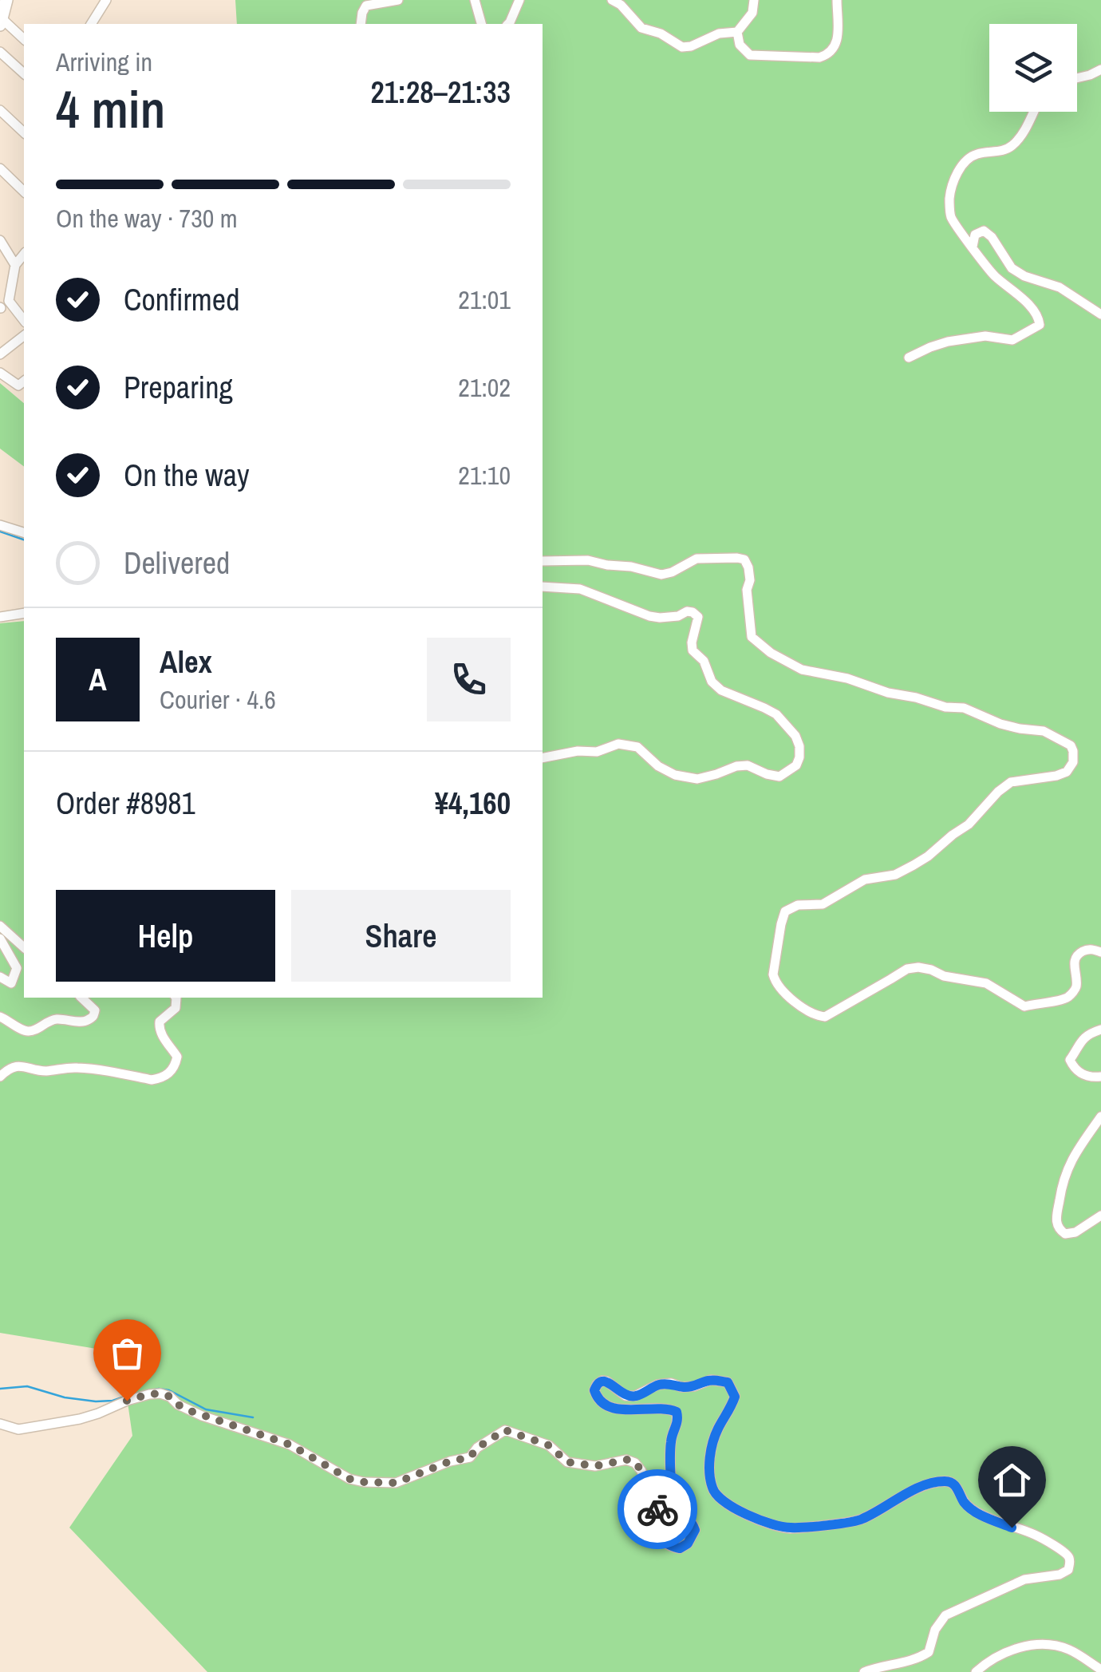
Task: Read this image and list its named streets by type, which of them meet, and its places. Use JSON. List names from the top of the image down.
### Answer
{
  "page": {
    "heading": ["4 min", "Arriving in", "21:28–21:33"],
    "panel": [
      "Alex",
      "Courier · 4.6",
      "Order #8981",
      "¥4,160"
    ],
    "bar": "On the way · 730 m",
    "list": [
      ["Confirmed", "21:01"],
      ["Preparing", "21:02"],
      ["On the way", "21:10"],
      "Delivered"
    ],
    "round": "A",
    "buttons": ["Help", "Share"]
  }
}
